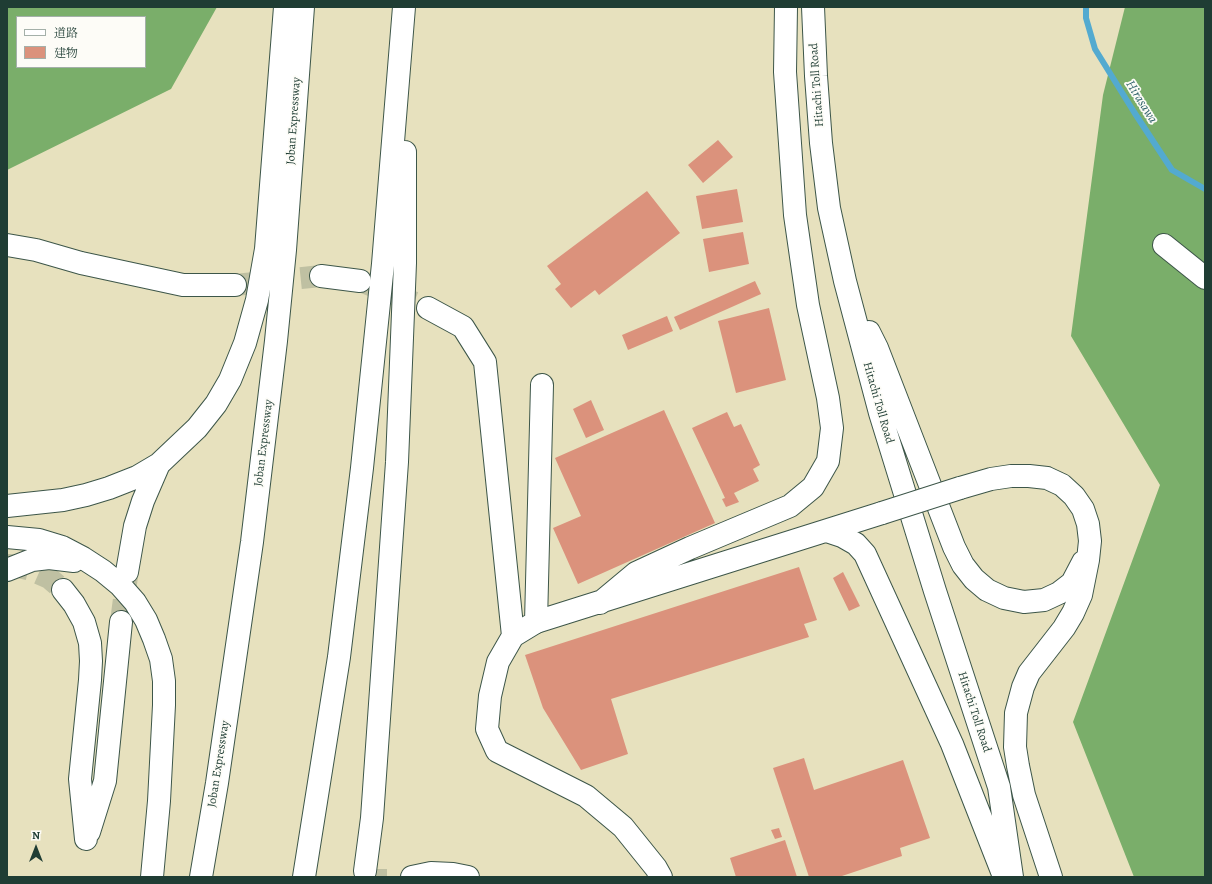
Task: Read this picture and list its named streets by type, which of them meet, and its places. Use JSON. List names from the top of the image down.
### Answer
{
  "streets": {
    "main road": ["Hitachi Toll Road", "Joban Expressway"]
  },
  "water": ["Hirasawa"],
  "legend": ["道路", "建物"],
  "north": "top"
}
